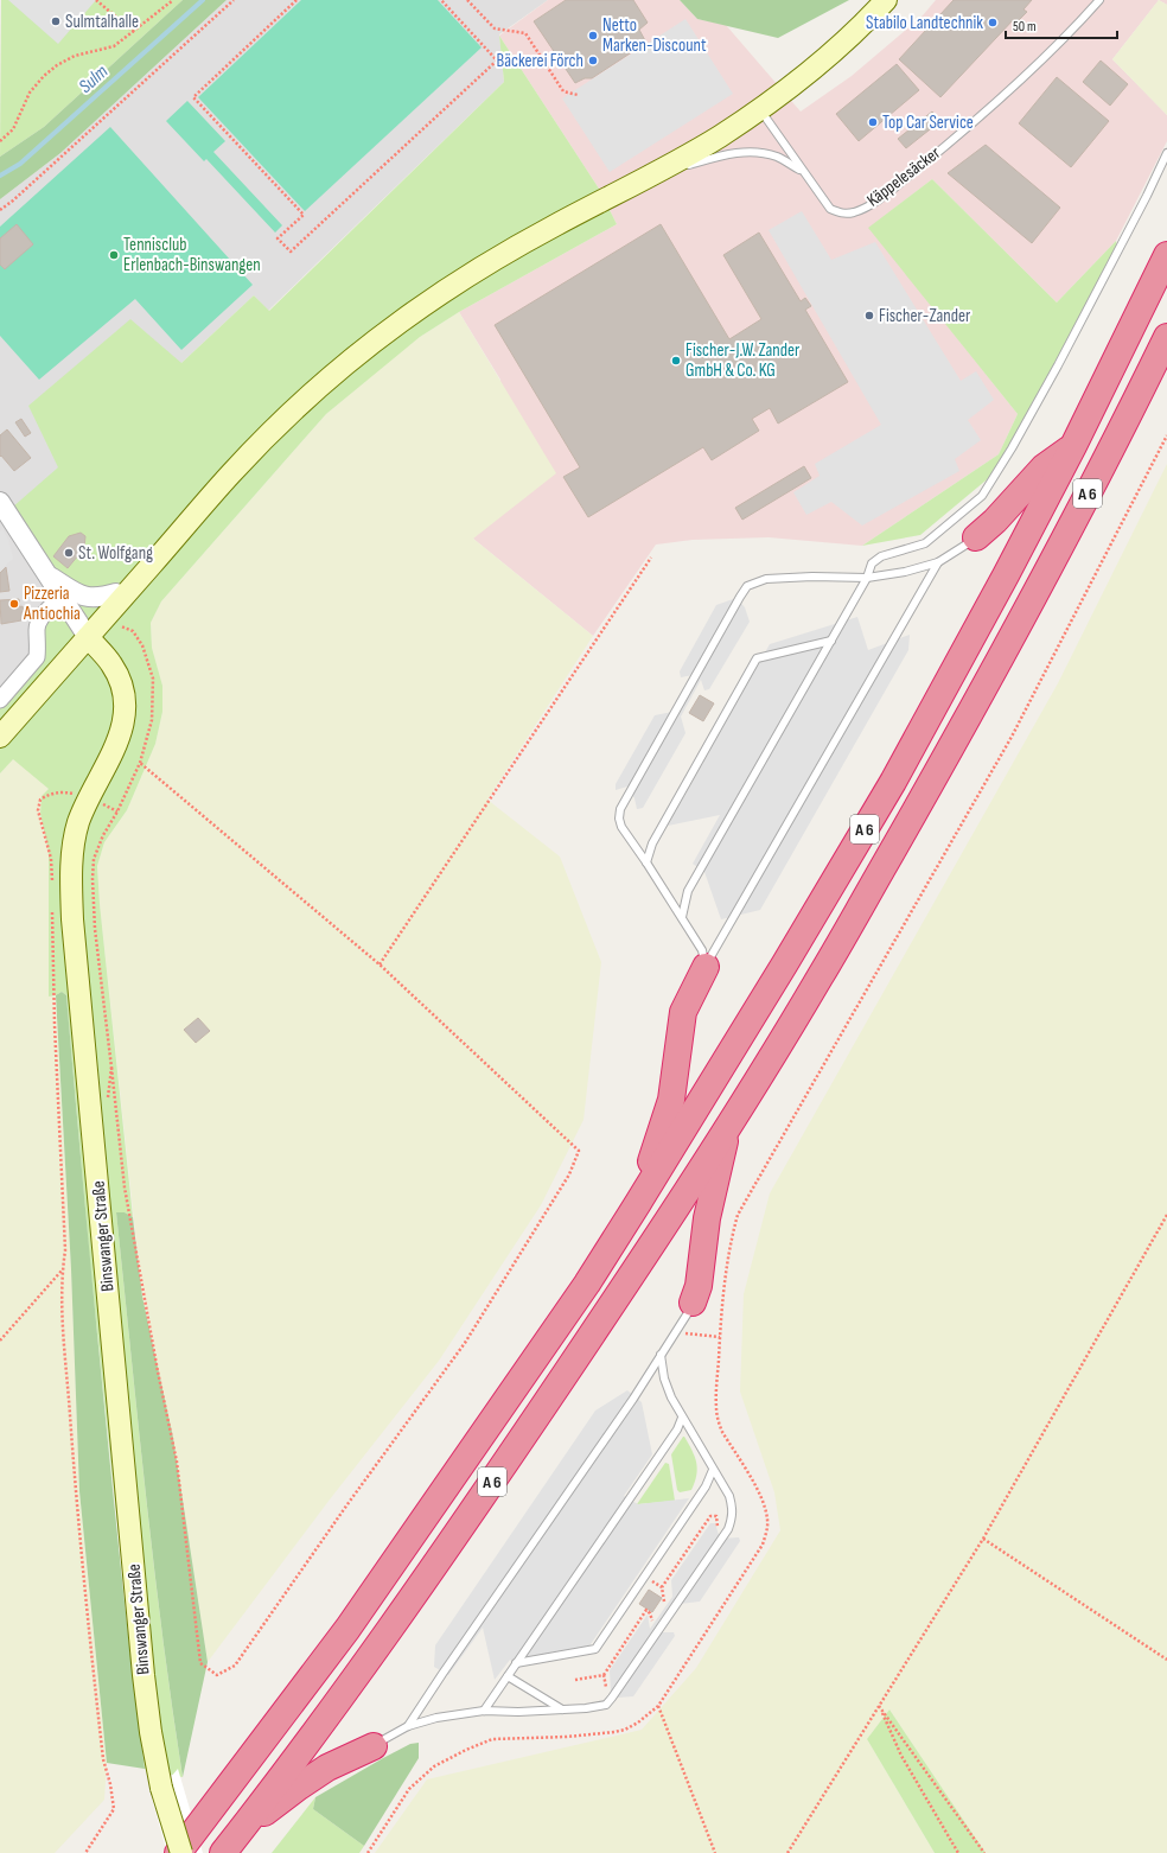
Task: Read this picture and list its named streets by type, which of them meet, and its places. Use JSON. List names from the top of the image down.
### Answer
{
  "streets": {
    "highway": ["A 6"],
    "main road": ["Binswanger Straße"],
    "lane": ["Käppelesäcker"]
  },
  "crossings": [
    ["A 6", "Binswanger Straße"]
  ],
  "water": ["Sulm"],
  "places": [
    "Sulmtalhalle",
    "Stabilo Landtechnik",
    "Netto Marken-Discount",
    "Bäckerei Förch",
    "Top Car Service",
    "Tennisclub Erlenbach-Binswangen",
    "Fischer-Zander",
    "Fischer-J.W. Zander GmbH & Co. KG",
    "St. Wolfgang",
    "Pizzeria Antiochia"
  ],
  "scale_bar": "50 m"
}
